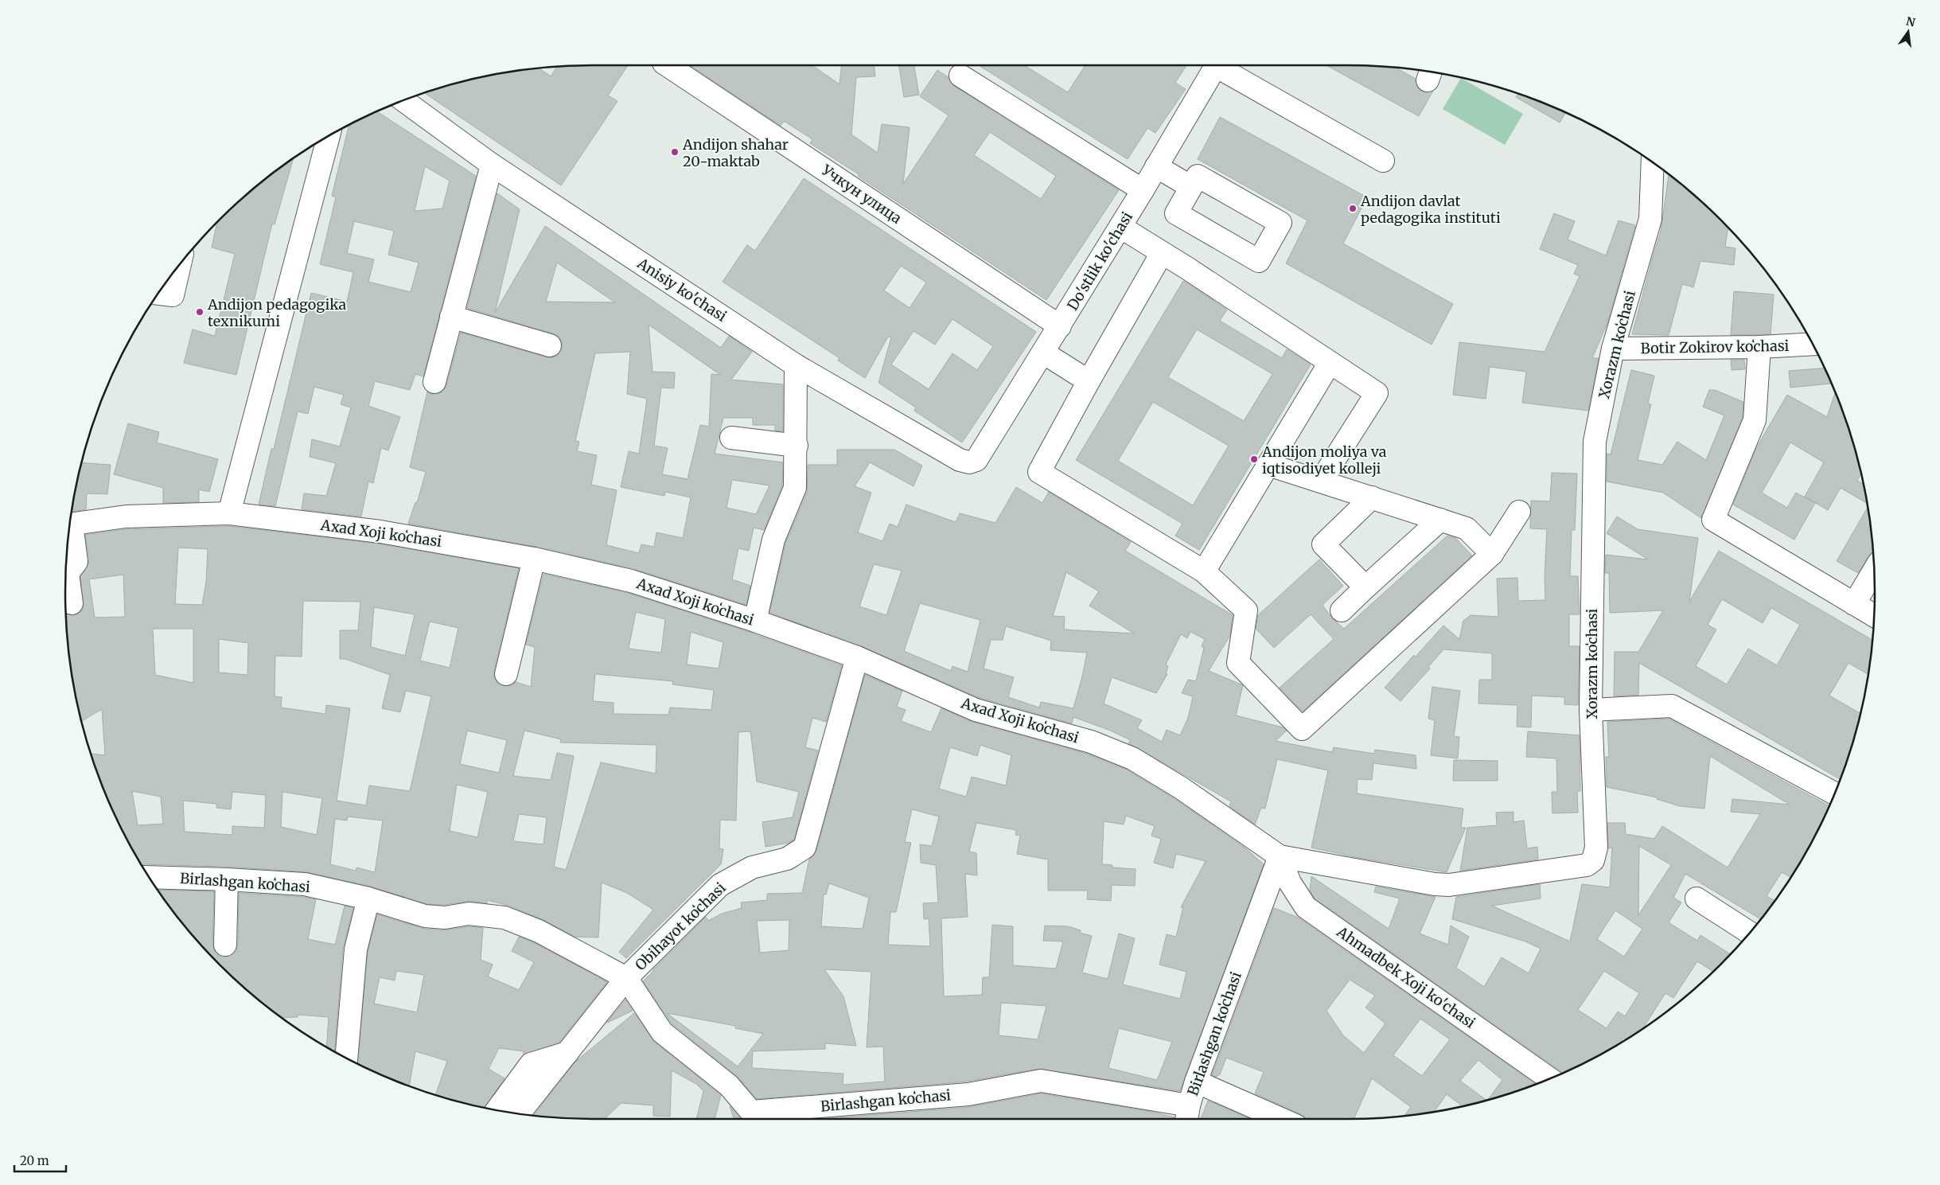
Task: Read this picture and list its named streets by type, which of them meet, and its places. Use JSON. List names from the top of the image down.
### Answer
{
  "streets": {
    "street": [
      "Учкун улица",
      "Do'stlik ko'chasi",
      "Anisiy ko'chasi",
      "Xorazm koʻchasi",
      "Botir Zokirov koʻchasi",
      "Axad Xoji koʻchasi",
      "Birlashgan koʻchasi",
      "Obihayot koʻchasi",
      "Ahmadbek Xoji ko'chasi"
    ]
  },
  "crossings": [
    ["Учкун улица", "Do'stlik ko'chasi"],
    ["Do'stlik ko'chasi", "Anisiy ko'chasi"],
    ["Xorazm koʻchasi", "Botir Zokirov koʻchasi"],
    ["Xorazm koʻchasi", "Axad Xoji koʻchasi"],
    ["Xorazm koʻchasi", "Birlashgan koʻchasi"],
    ["Xorazm koʻchasi", "Ahmadbek Xoji ko'chasi"],
    ["Axad Xoji koʻchasi", "Birlashgan koʻchasi"],
    ["Axad Xoji koʻchasi", "Obihayot koʻchasi"],
    ["Axad Xoji koʻchasi", "Ahmadbek Xoji ko'chasi"],
    ["Birlashgan koʻchasi", "Obihayot koʻchasi"],
    ["Birlashgan koʻchasi", "Ahmadbek Xoji ko'chasi"]
  ],
  "places": [
    "Andijon shahar 20-maktab",
    "Andijon davlat pedagogika instituti",
    "Andijon pedagogika texnikumi",
    "Andijon moliya va iqtisodiyet kolleji"
  ],
  "scale_bar": "20 m",
  "north": "top"
}
